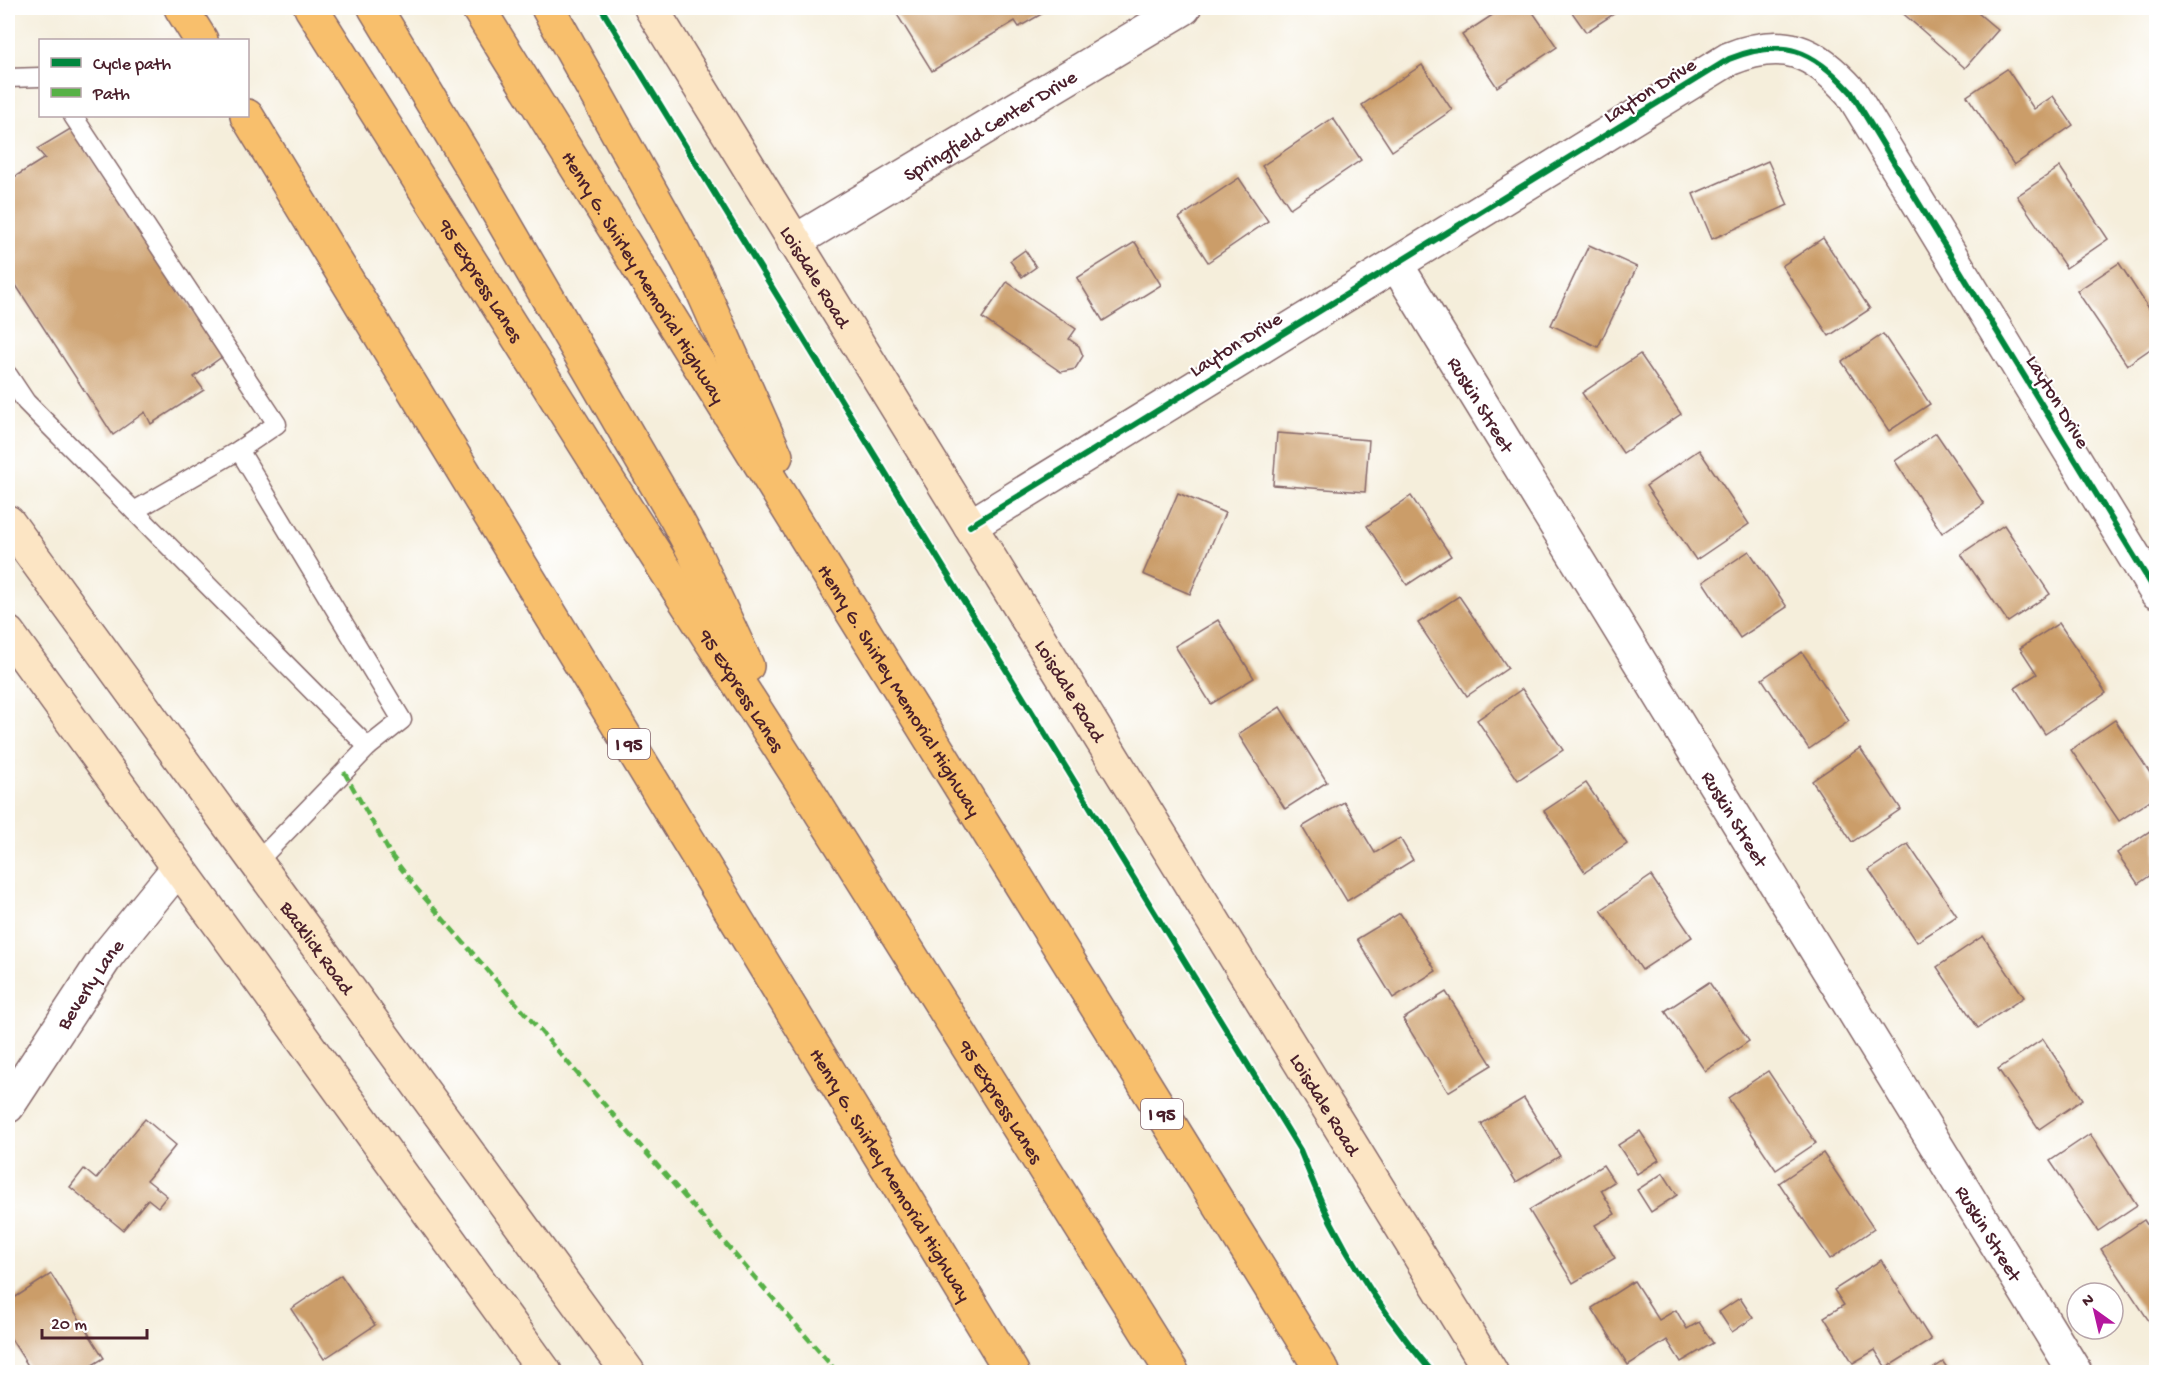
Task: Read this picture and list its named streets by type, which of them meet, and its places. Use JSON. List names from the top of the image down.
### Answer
{
  "streets": {
    "highway": ["Henry G. Shirley Memorial Highway", "95 Express Lanes", "I 95"],
    "main road": ["Loisdale Road", "Backlick Road"],
    "street": [
      "Layton Drive",
      "Springfield Center Drive",
      "Ruskin Street",
      "Beverly Lane"
    ]
  },
  "crossings": [
    ["Layton Drive", "Loisdale Road"],
    ["Layton Drive", "Ruskin Street"],
    ["Springfield Center Drive", "Loisdale Road"]
  ],
  "legend": ["Cycle path", "Path"],
  "scale_bar": "20 m",
  "north": "top left"
}
